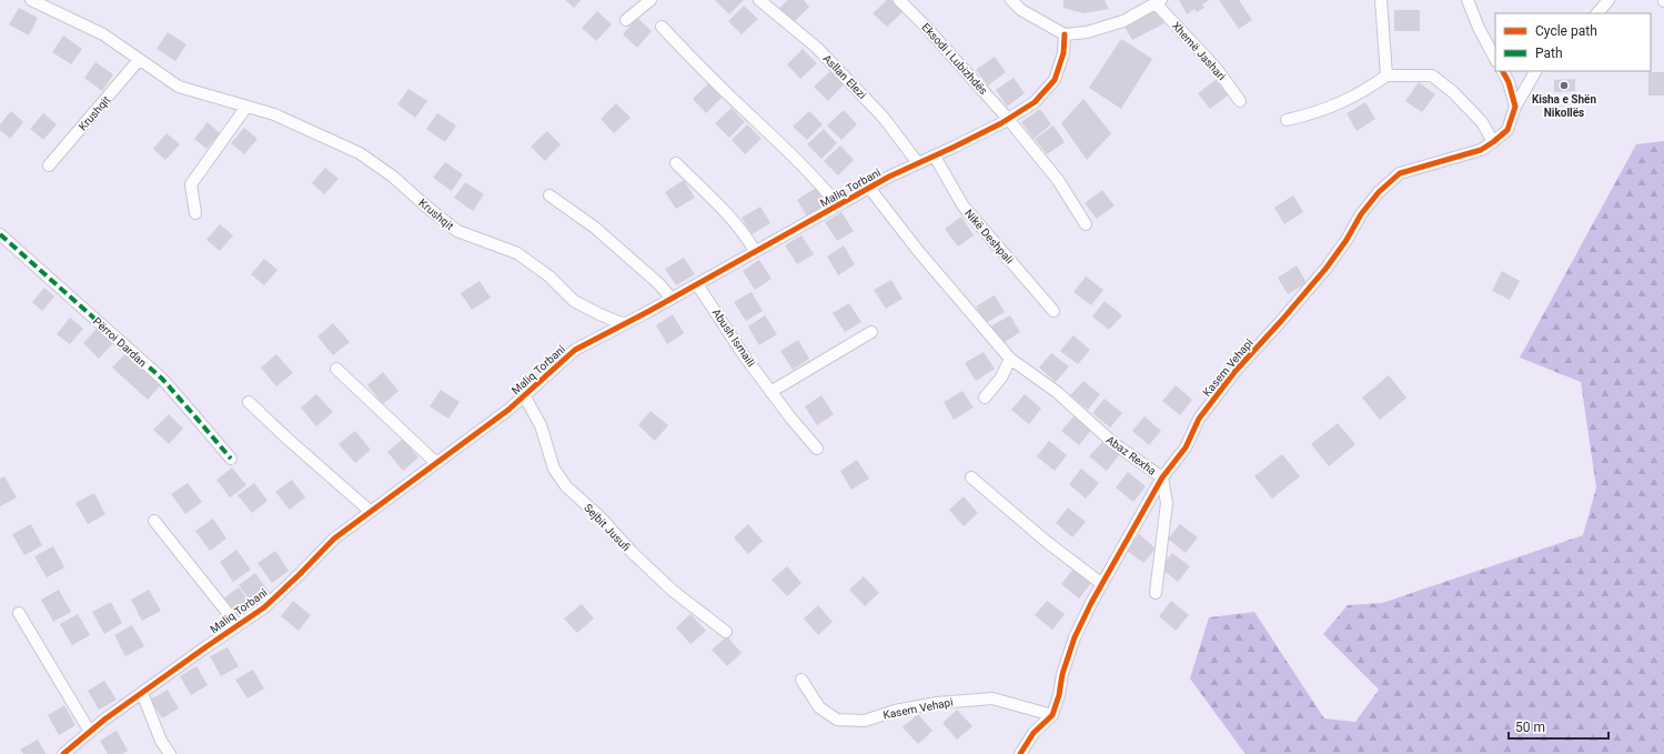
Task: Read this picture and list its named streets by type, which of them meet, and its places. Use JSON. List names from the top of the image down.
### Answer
{
  "streets": {
    "street": [
      "Xhemë Jashari",
      "Eksodi i Lubizhdës",
      "Asllan Elezi",
      "Krushqit",
      "Maliq Torbani",
      "Nikë Deshpali",
      "Abush Ismaili",
      "Përroi Dardan",
      "Kasem Vehapi",
      "Abaz Rexha",
      "Sejbit Jusufi"
    ]
  },
  "crossings": [
    ["Xhemë Jashari", "Maliq Torbani"],
    ["Eksodi i Lubizhdës", "Maliq Torbani"],
    ["Asllan Elezi", "Maliq Torbani"],
    ["Krushqit", "Maliq Torbani"],
    ["Maliq Torbani", "Nikë Deshpali"],
    ["Maliq Torbani", "Abush Ismaili"],
    ["Maliq Torbani", "Abaz Rexha"],
    ["Maliq Torbani", "Sejbit Jusufi"],
    ["Kasem Vehapi", "Abaz Rexha"]
  ],
  "places": ["Kisha e Shën Nikollës"],
  "legend": ["Cycle path", "Path"],
  "scale_bar": "50 m"
}
